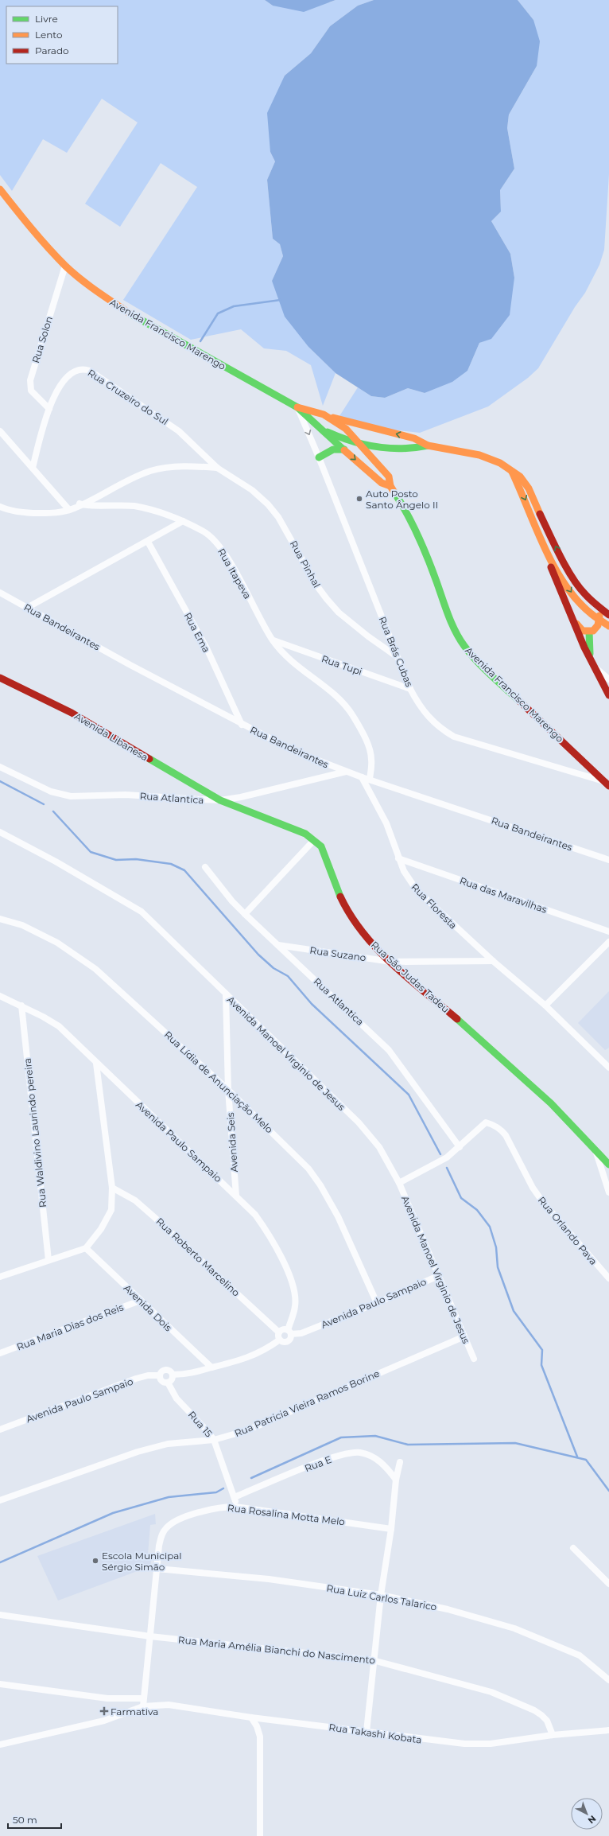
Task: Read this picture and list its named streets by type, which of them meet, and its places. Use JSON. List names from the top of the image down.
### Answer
{
  "streets": {
    "main road": ["Avenida Francisco Marengo", "Avenida Libanesa", "Rua São Judas Tadeu"],
    "street": [
      "Rua Solon",
      "Rua Cruzeiro do Sul",
      "Rua Pinhal",
      "Rua Itapeva",
      "Rua Bandeirantes",
      "Rua Ema",
      "Rua Brás Cubas",
      "Rua Tupi",
      "Rua Atlantica",
      "Rua das Maravilhas",
      "Rua Floresta",
      "Rua Suzano",
      "Avenida Manoel Virginio de Jesus",
      "Rua Lídia de Anunciação Melo",
      "Rua Waldivino Laurindo pereira",
      "Avenida Paulo Sampaio",
      "Avenida Seis",
      "Rua Orlando Pava",
      "Rua Roberto Marcelino",
      "Avenida Dois",
      "Rua Maria Dias dos Reis",
      "Rua Patricia Vieira Ramos Borine",
      "Rua 15",
      "Rua E",
      "Rua Rosalina Motta Melo",
      "Rua Luiz Carlos Talarico",
      "Rua Maria Amélia Bianchi do Nascimento",
      "Rua Takashi Kobata"
    ]
  },
  "crossings": [
    ["Avenida Francisco Marengo", "Rua Solon"],
    ["Avenida Francisco Marengo", "Rua Brás Cubas"],
    ["Rua Solon", "Rua Cruzeiro do Sul"],
    ["Rua Cruzeiro do Sul", "Rua Pinhal"],
    ["Rua Pinhal", "Rua Brás Cubas"],
    ["Rua Itapeva", "Rua Bandeirantes"],
    ["Rua Itapeva", "Rua Tupi"],
    ["Rua Bandeirantes", "Rua Ema"],
    ["Rua Bandeirantes", "Rua Atlantica"],
    ["Rua Bandeirantes", "Rua Floresta"],
    ["Rua Brás Cubas", "Rua Tupi"],
    ["Avenida Libanesa", "Rua Atlantica"],
    ["Avenida Libanesa", "Rua São Judas Tadeu"],
    ["Rua Atlantica", "Rua Suzano"],
    ["Rua Atlantica", "Rua São Judas Tadeu"],
    ["Rua Atlantica", "Rua Orlando Pava"],
    ["Rua das Maravilhas", "Rua Floresta"],
    ["Rua Floresta", "Rua Suzano"],
    ["Rua Suzano", "Rua São Judas Tadeu"],
    ["Avenida Manoel Virginio de Jesus", "Avenida Paulo Sampaio"],
    ["Avenida Manoel Virginio de Jesus", "Avenida Seis"],
    ["Avenida Manoel Virginio de Jesus", "Rua Patricia Vieira Ramos Borine"],
    ["Rua Lídia de Anunciação Melo", "Avenida Paulo Sampaio"],
    ["Rua Lídia de Anunciação Melo", "Avenida Seis"],
    ["Rua Waldivino Laurindo pereira", "Avenida Paulo Sampaio"],
    ["Avenida Paulo Sampaio", "Avenida Seis"],
    ["Avenida Paulo Sampaio", "Rua Roberto Marcelino"],
    ["Avenida Paulo Sampaio", "Avenida Dois"],
    ["Avenida Paulo Sampaio", "Rua 15"],
    ["Avenida Dois", "Rua Maria Dias dos Reis"],
    ["Rua Patricia Vieira Ramos Borine", "Rua 15"],
    ["Rua 15", "Rua E"],
    ["Rua 15", "Rua Rosalina Motta Melo"],
    ["Rua Rosalina Motta Melo", "Rua Luiz Carlos Talarico"],
    ["Rua Maria Amélia Bianchi do Nascimento", "Rua Takashi Kobata"]
  ],
  "places": {
    "other": ["Auto Posto Santo Ângelo II", "Escola Municipal Sérgio Simão"],
    "health": ["Farmativa"]
  },
  "legend": ["Livre", "Lento", "Parado"],
  "scale_bar": "50 m",
  "north": "bottom right"
}
